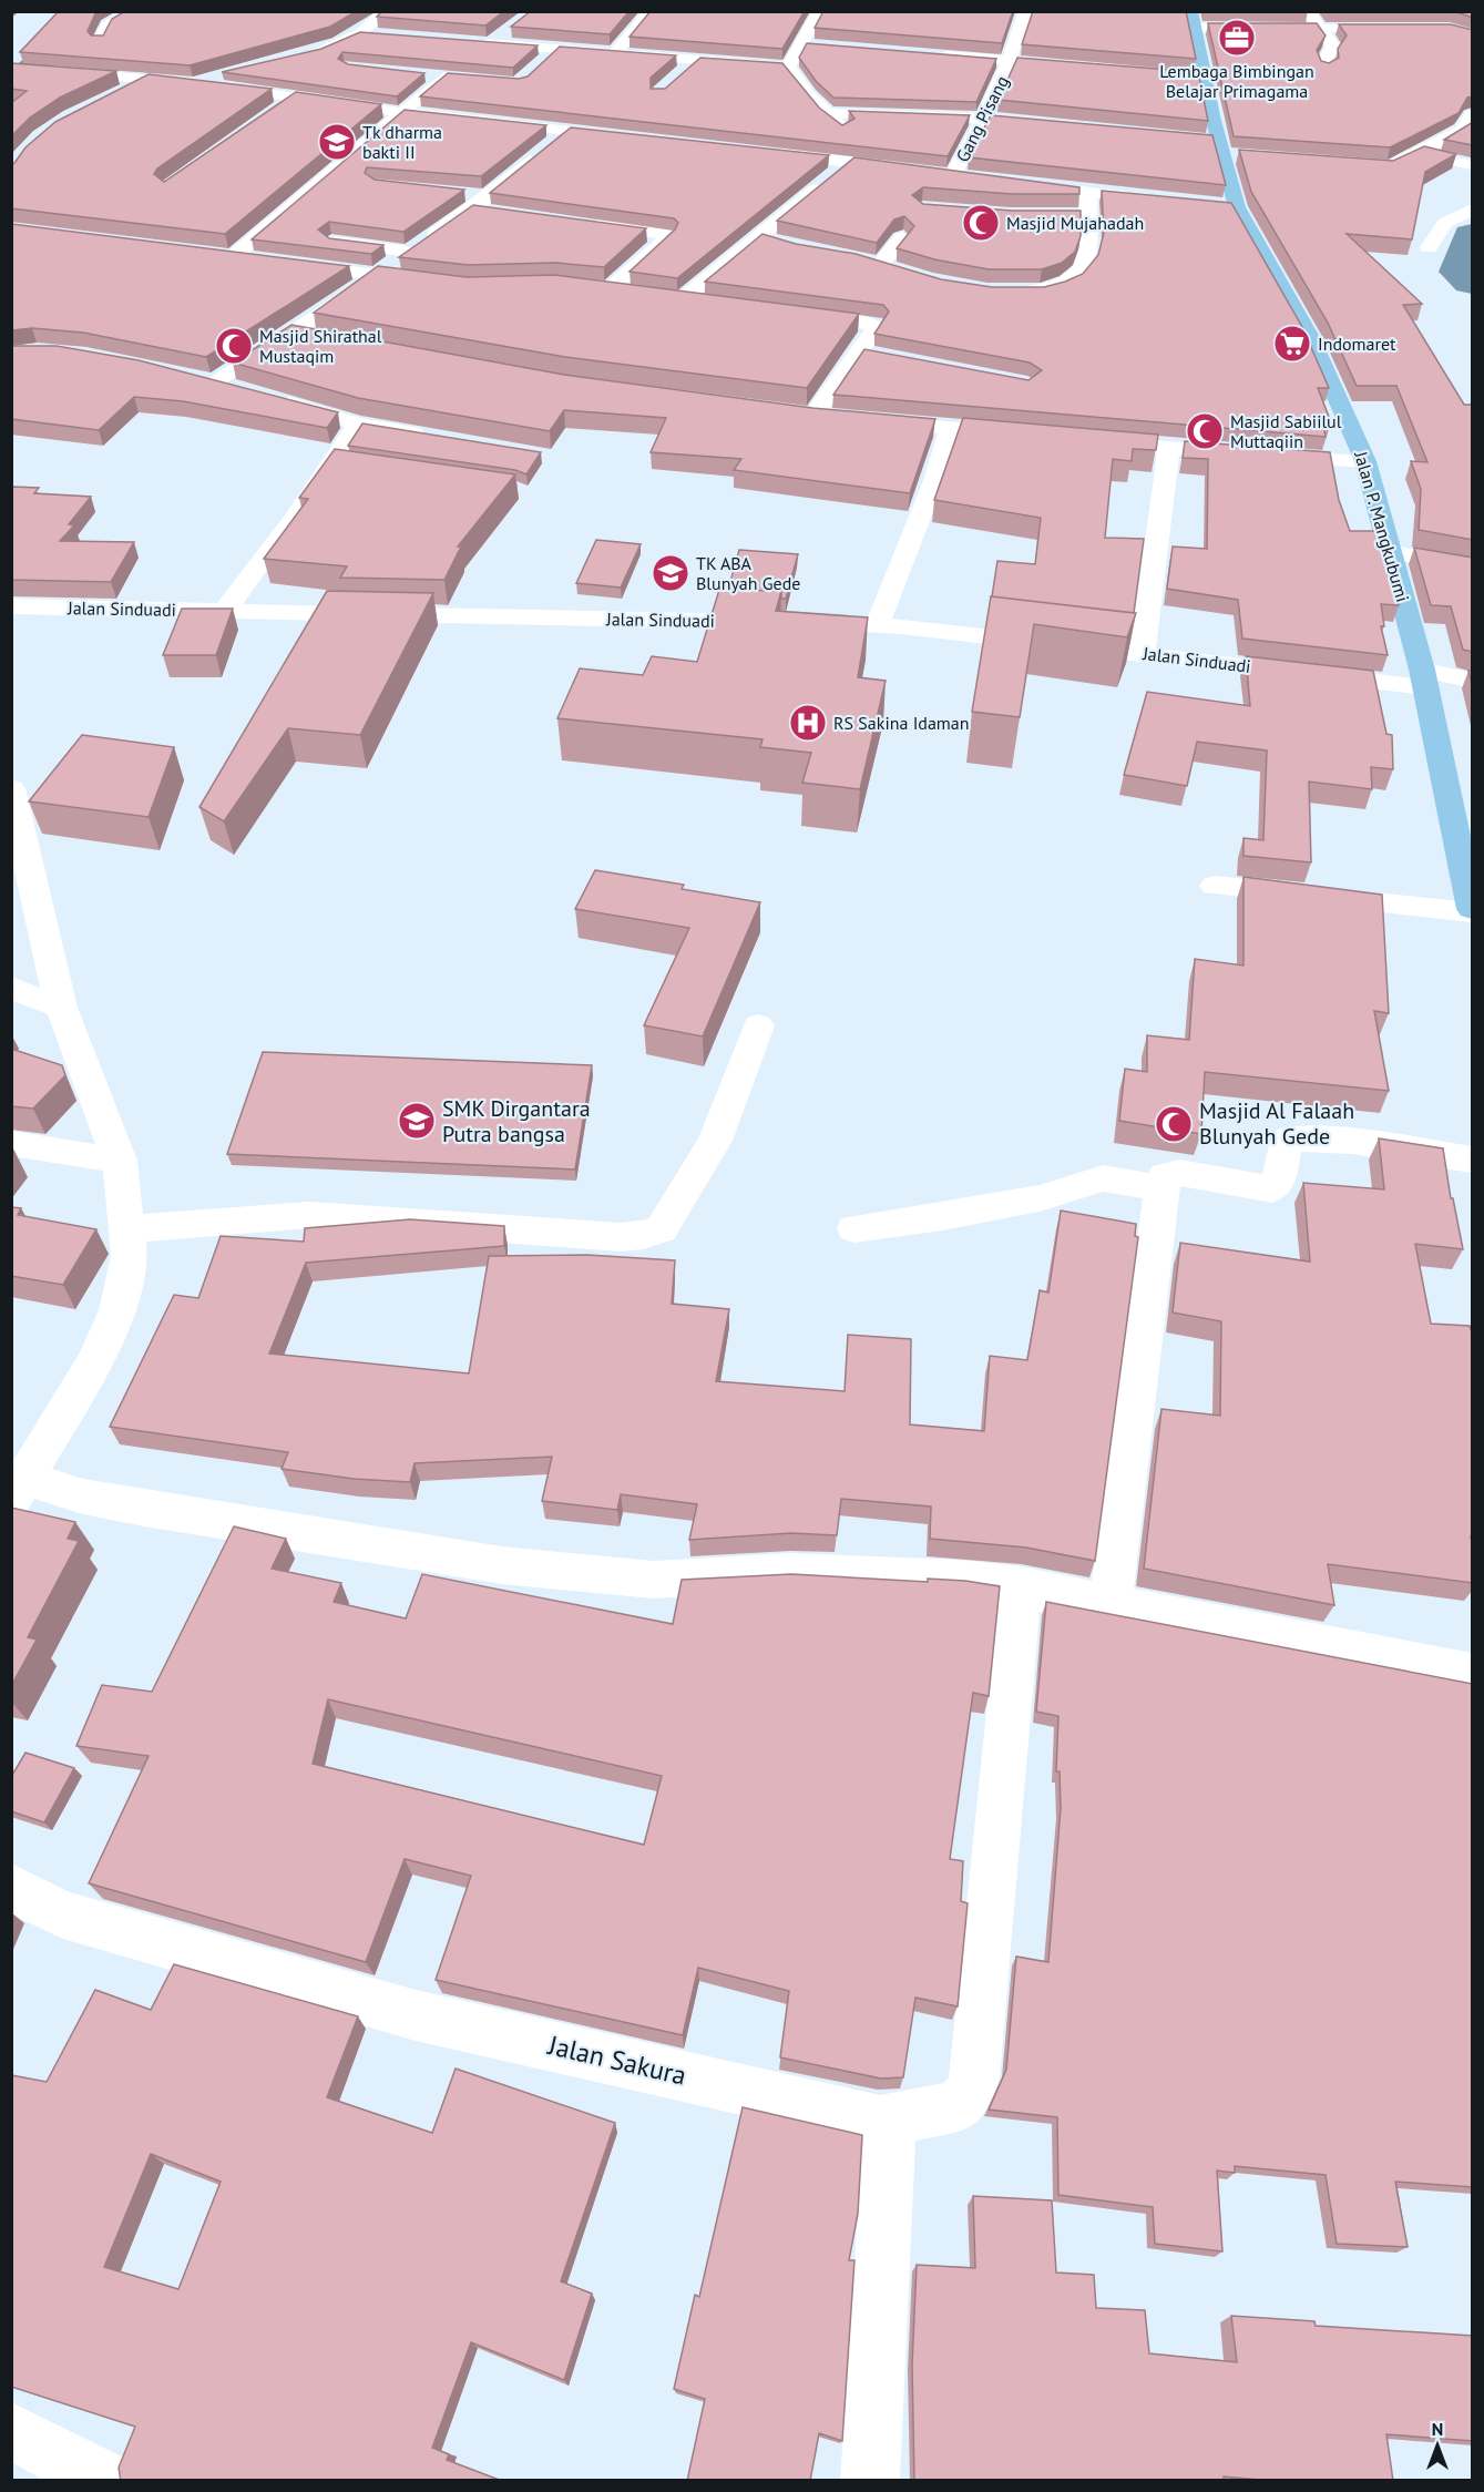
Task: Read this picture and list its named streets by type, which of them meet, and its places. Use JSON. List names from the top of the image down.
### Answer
{
  "streets": {
    "main road": ["Jalan P. Mangkubumi"],
    "street": ["Gang Pisang", "Jalan Sinduadi", "Jalan Sakura"]
  },
  "crossings": [
    ["Jalan P. Mangkubumi", "Jalan Sinduadi"]
  ],
  "places": {
    "office": ["Lembaga Bimbingan Belajar Primagama"],
    "school or university": ["Tk dharma bakti II", "TK ABA Blunyah Gede", "SMK Dirgantara Putra bangsa"],
    "mosque": [
      "Masjid Mujahadah",
      "Masjid Shirathal Mustaqim",
      "Masjid Sabiilul Muttaqiin",
      "Masjid Al Falaah Blunyah Gede"
    ],
    "supermarket": ["Indomaret"],
    "hospital": ["RS Sakina Idaman"]
  },
  "north": "top"
}
